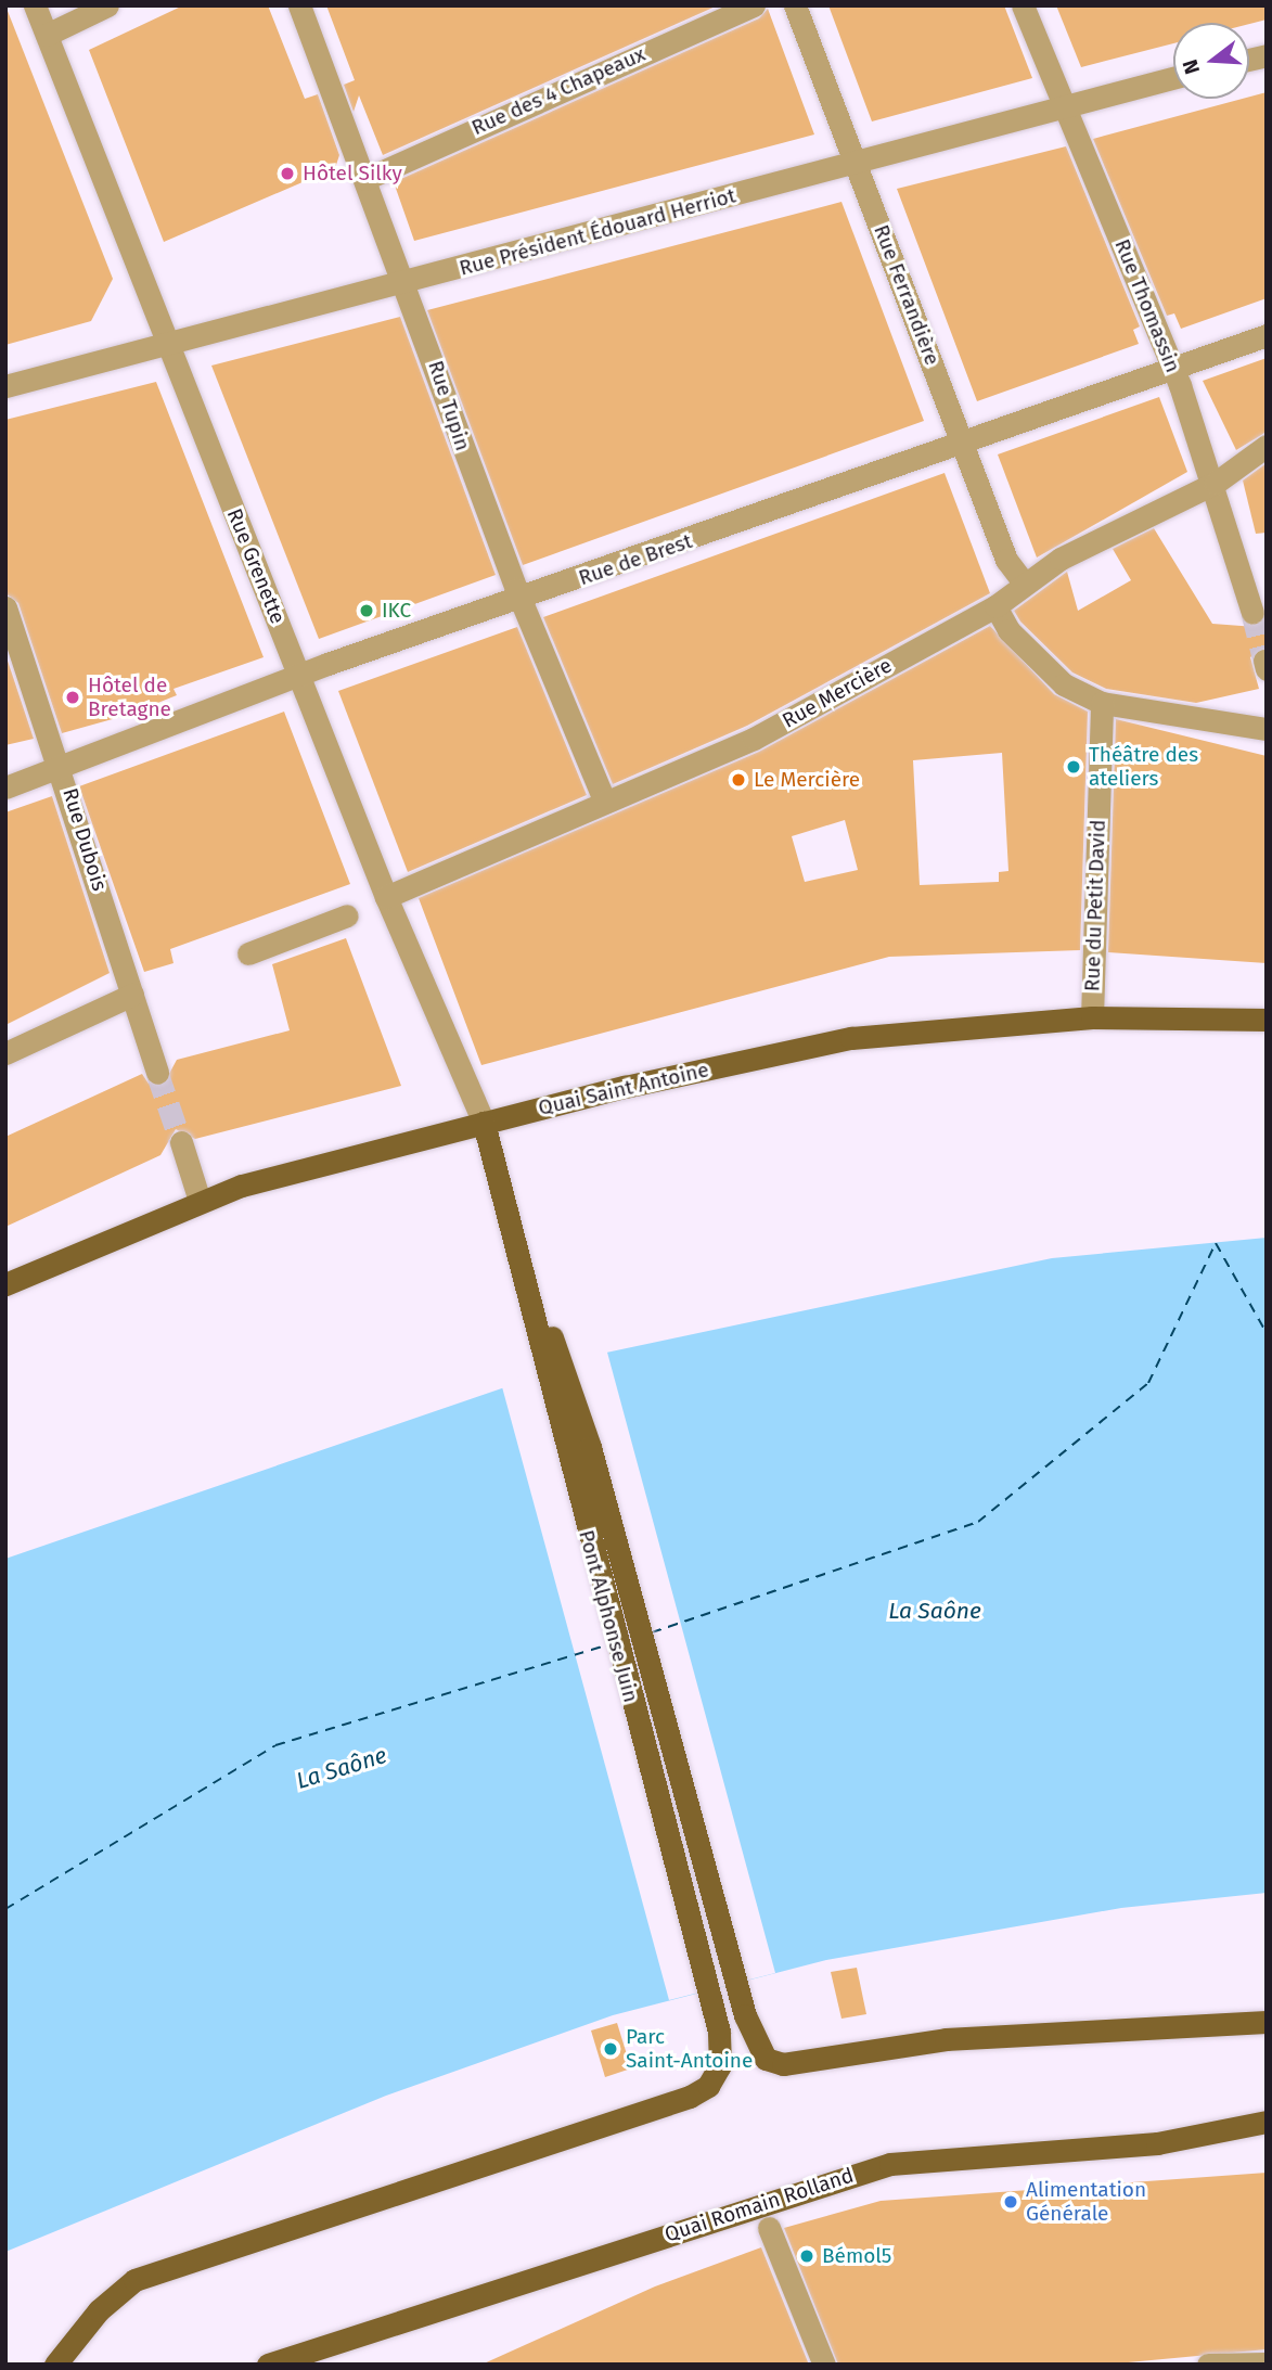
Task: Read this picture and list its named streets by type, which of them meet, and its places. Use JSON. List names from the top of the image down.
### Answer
{
  "streets": {
    "main road": ["Quai Saint Antoine", "Pont Alphonse Juin", "Quai Romain Rolland"],
    "street": [
      "Rue des 4 Chapeaux",
      "Rue Président Édouard Herriot",
      "Rue Ferrandière",
      "Rue Thomassin",
      "Rue Tupin",
      "Rue de Brest",
      "Rue Grenette",
      "Rue Mercière",
      "Rue Dubois",
      "Rue du Petit David"
    ]
  },
  "crossings": [
    ["Rue des 4 Chapeaux", "Rue Tupin"],
    ["Rue Président Édouard Herriot", "Rue Ferrandière"],
    ["Rue Président Édouard Herriot", "Rue Thomassin"],
    ["Rue Président Édouard Herriot", "Rue Tupin"],
    ["Rue Président Édouard Herriot", "Rue Grenette"],
    ["Rue Ferrandière", "Rue de Brest"],
    ["Rue Ferrandière", "Rue Mercière"],
    ["Rue Thomassin", "Rue de Brest"],
    ["Rue Thomassin", "Rue Mercière"],
    ["Rue Tupin", "Rue de Brest"],
    ["Rue Tupin", "Rue Mercière"],
    ["Rue de Brest", "Rue Grenette"],
    ["Rue de Brest", "Rue Dubois"],
    ["Rue Grenette", "Rue Mercière"],
    ["Rue Grenette", "Quai Saint Antoine"],
    ["Rue Grenette", "Pont Alphonse Juin"],
    ["Rue du Petit David", "Quai Saint Antoine"],
    ["Quai Saint Antoine", "Pont Alphonse Juin"]
  ],
  "water": ["La Saône"],
  "places": [
    "Hôtel Silky",
    "IKC",
    "Hôtel de Bretagne",
    "Théâtre des ateliers",
    "Le Mercière",
    "Parc Saint-Antoine",
    "Alimentation Générale",
    "Bémol5"
  ],
  "north": "left"
}
